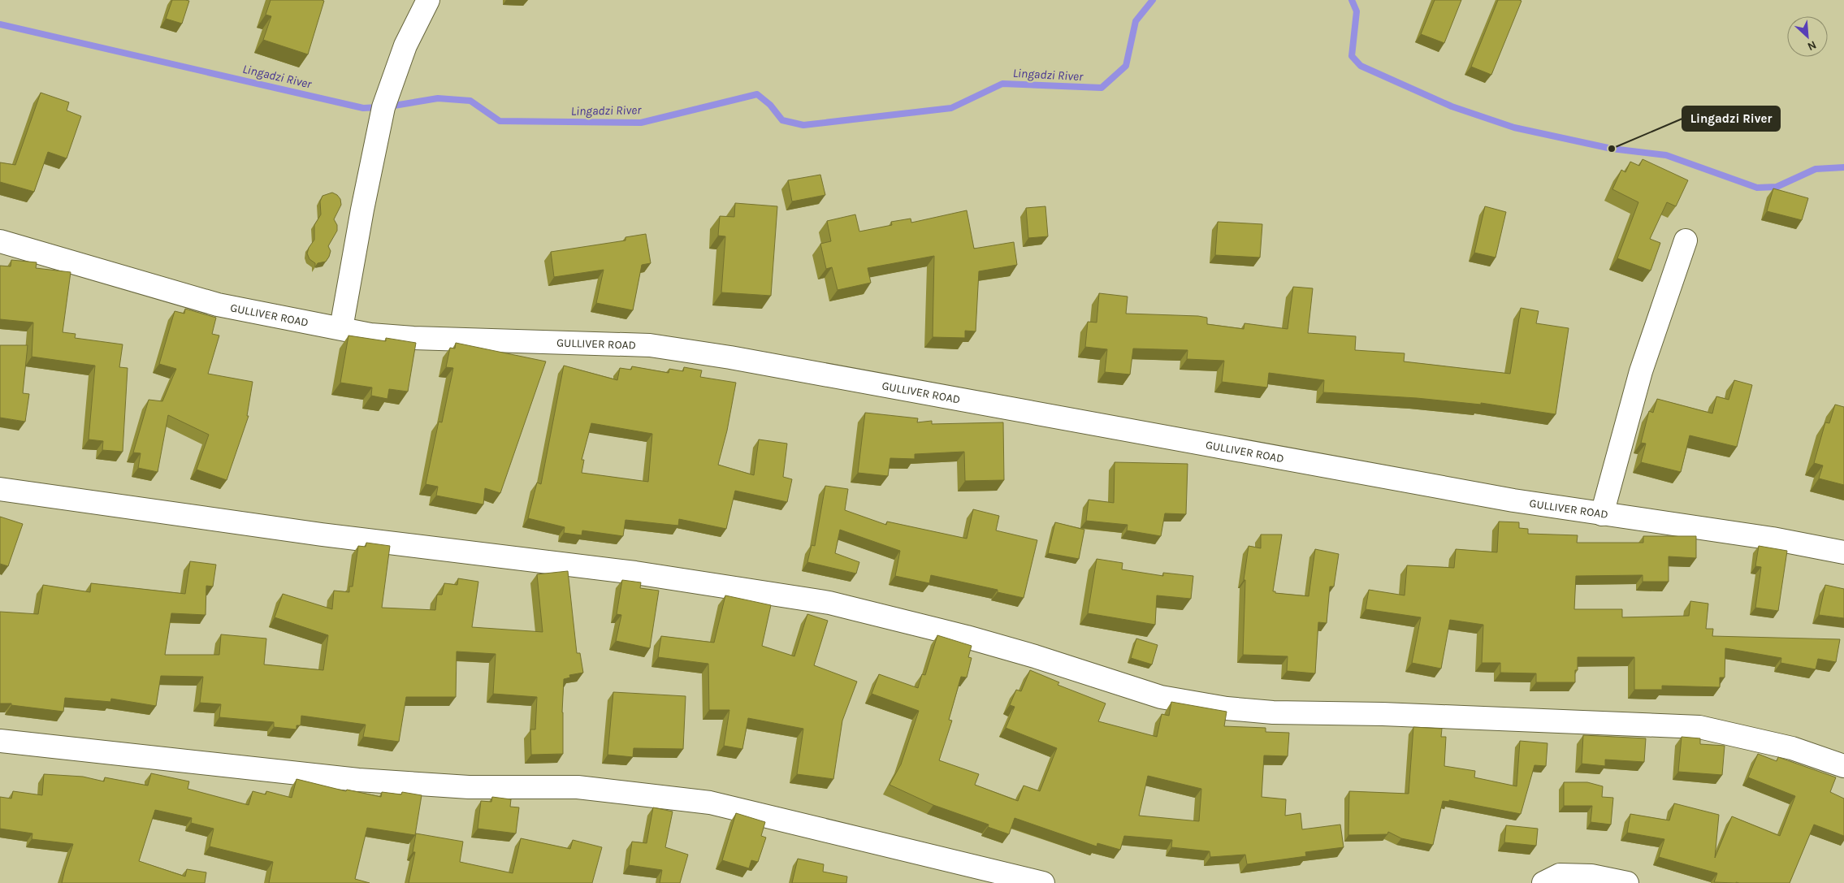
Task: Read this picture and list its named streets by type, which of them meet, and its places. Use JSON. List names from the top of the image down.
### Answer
{
  "streets": {
    "street": ["GULLIVER ROAD"]
  },
  "water": ["Lingadzi River"],
  "places": ["Lingadzi River"],
  "north": "bottom right"
}
